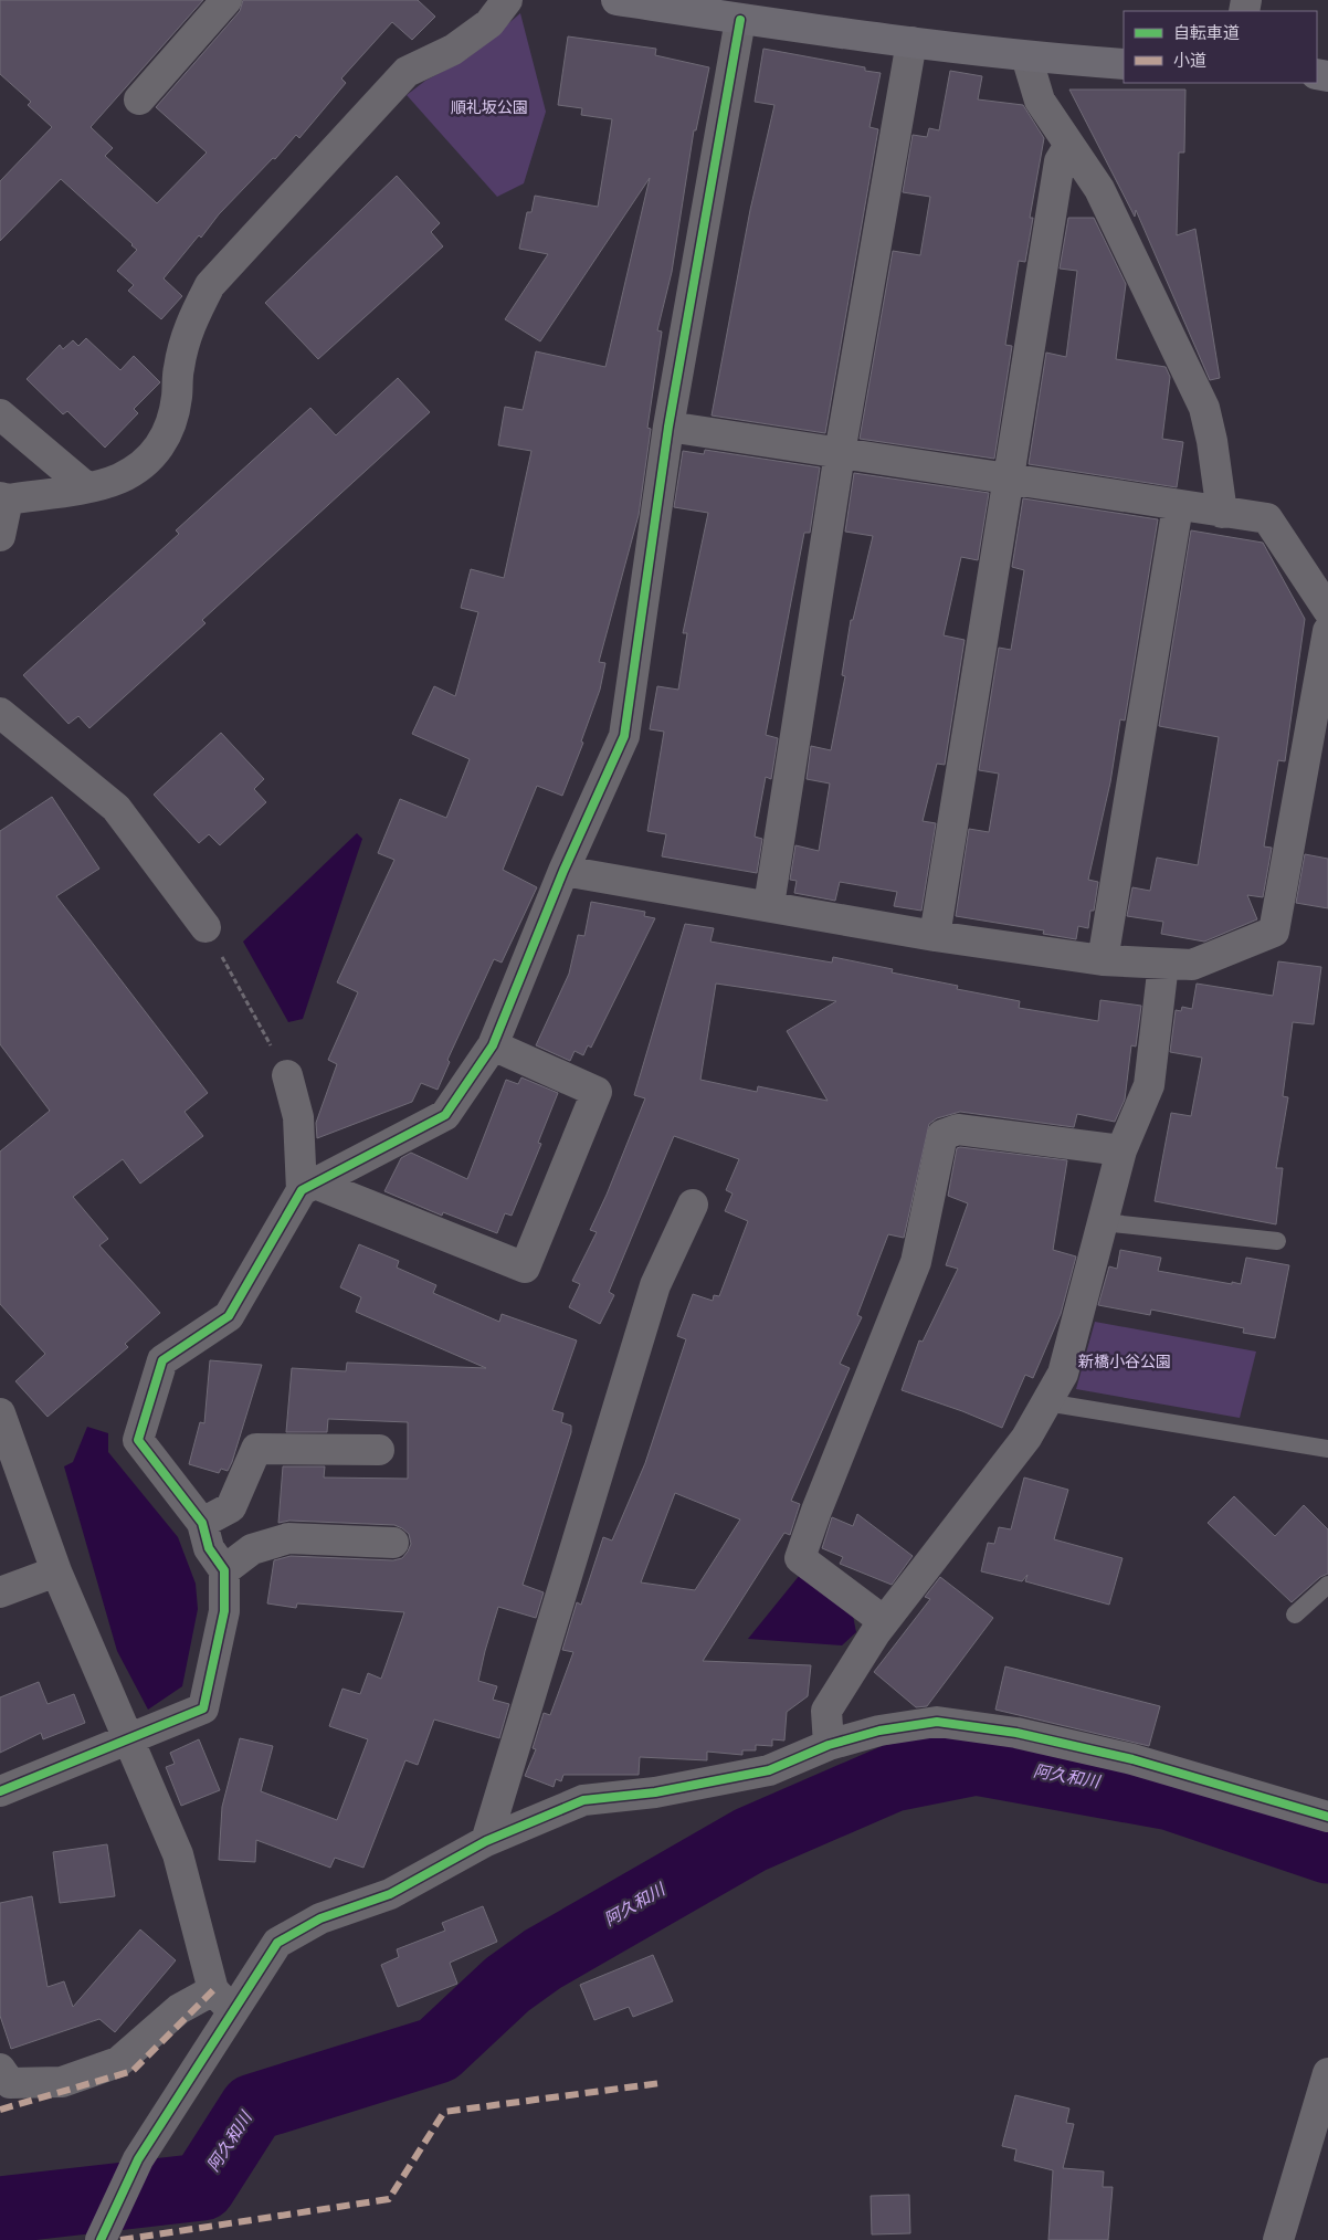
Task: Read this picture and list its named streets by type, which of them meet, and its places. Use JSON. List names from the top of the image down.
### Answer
{
  "water": ["阿久和川"],
  "parks": ["順礼坂公園", "新橋小谷公園"],
  "legend": ["自転車道", "小道"]
}
